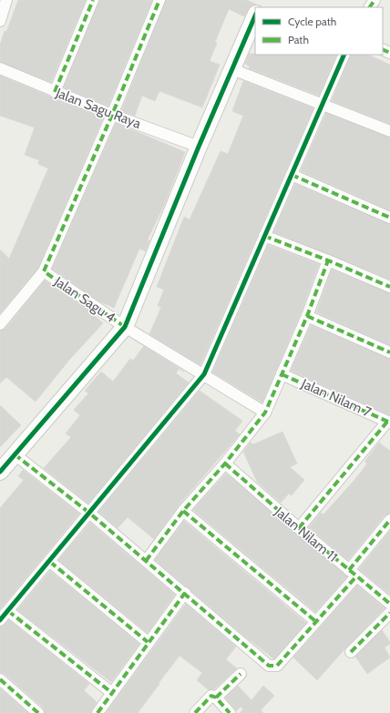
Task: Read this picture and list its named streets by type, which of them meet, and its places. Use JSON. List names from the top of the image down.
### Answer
{
  "streets": {
    "street": [
      "Jalan Sagu Raya",
      "Jalan Sagu 4",
      "Jalan Nilam 7",
      "Jalan Nilam 11"
    ]
  },
  "legend": ["Cycle path", "Path"]
}
